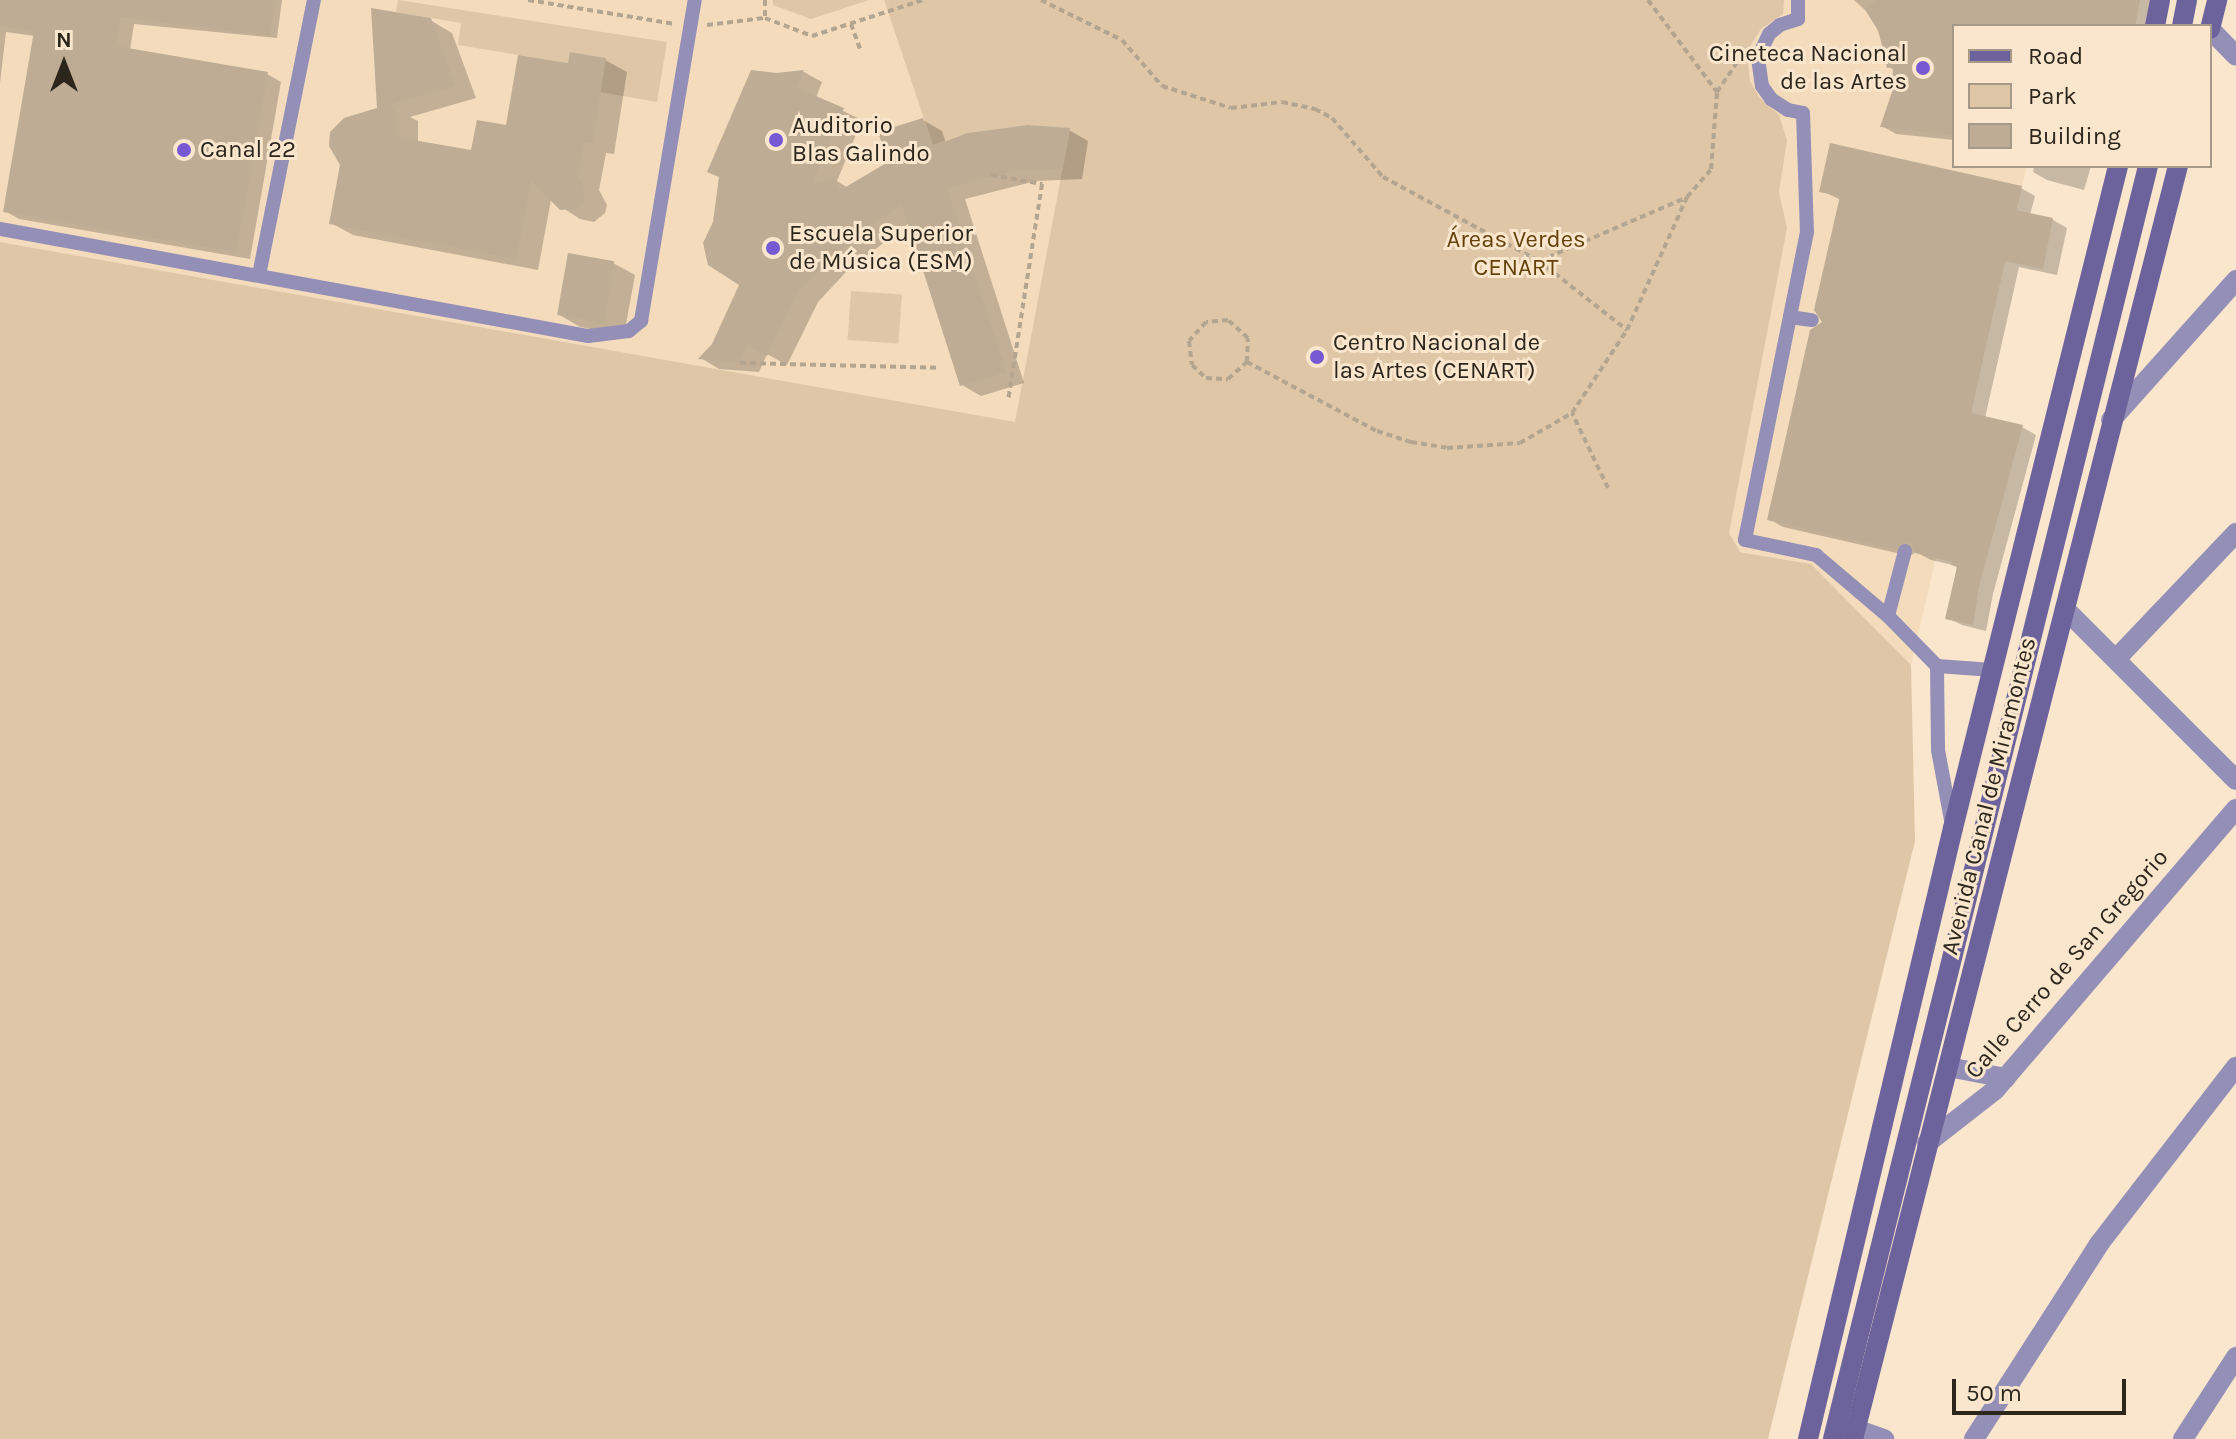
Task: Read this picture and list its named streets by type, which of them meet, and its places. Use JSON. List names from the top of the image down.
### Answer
{
  "streets": {
    "main road": ["Avenida Canal de Miramontes"],
    "street": ["Calle Cerro de San Gregorio"]
  },
  "crossings": [
    ["Avenida Canal de Miramontes", "Calle Cerro de San Gregorio"]
  ],
  "parks": ["Áreas Verdes CENART"],
  "places": [
    "Cineteca Nacional de las Artes",
    "Auditorio Blas Galindo",
    "Canal 22",
    "Escuela Superior de Música (ESM)",
    "Centro Nacional de las Artes (CENART)"
  ],
  "legend": ["Road", "Park", "Building"],
  "scale_bar": "50 m",
  "north": "top"
}
